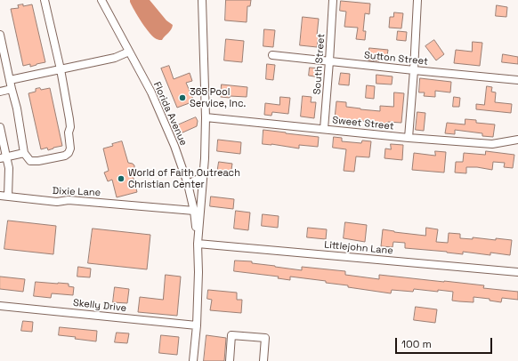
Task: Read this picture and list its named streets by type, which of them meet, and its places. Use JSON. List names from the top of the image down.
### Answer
{
  "streets": {
    "street": [
      "Sutton Street",
      "South Street",
      "Florida Avenue",
      "Sweet Street",
      "Dixie Lane",
      "Littlejohn Lane",
      "Skelly Drive"
    ]
  },
  "crossings": [
    ["Sutton Street", "South Street"],
    ["South Street", "Sweet Street"],
    ["Florida Avenue", "Dixie Lane"],
    ["Florida Avenue", "Littlejohn Lane"]
  ],
  "places": ["365 Pool Service, Inc.", "World of Faith Outreach Christian Center"],
  "scale_bar": "100 m"
}
